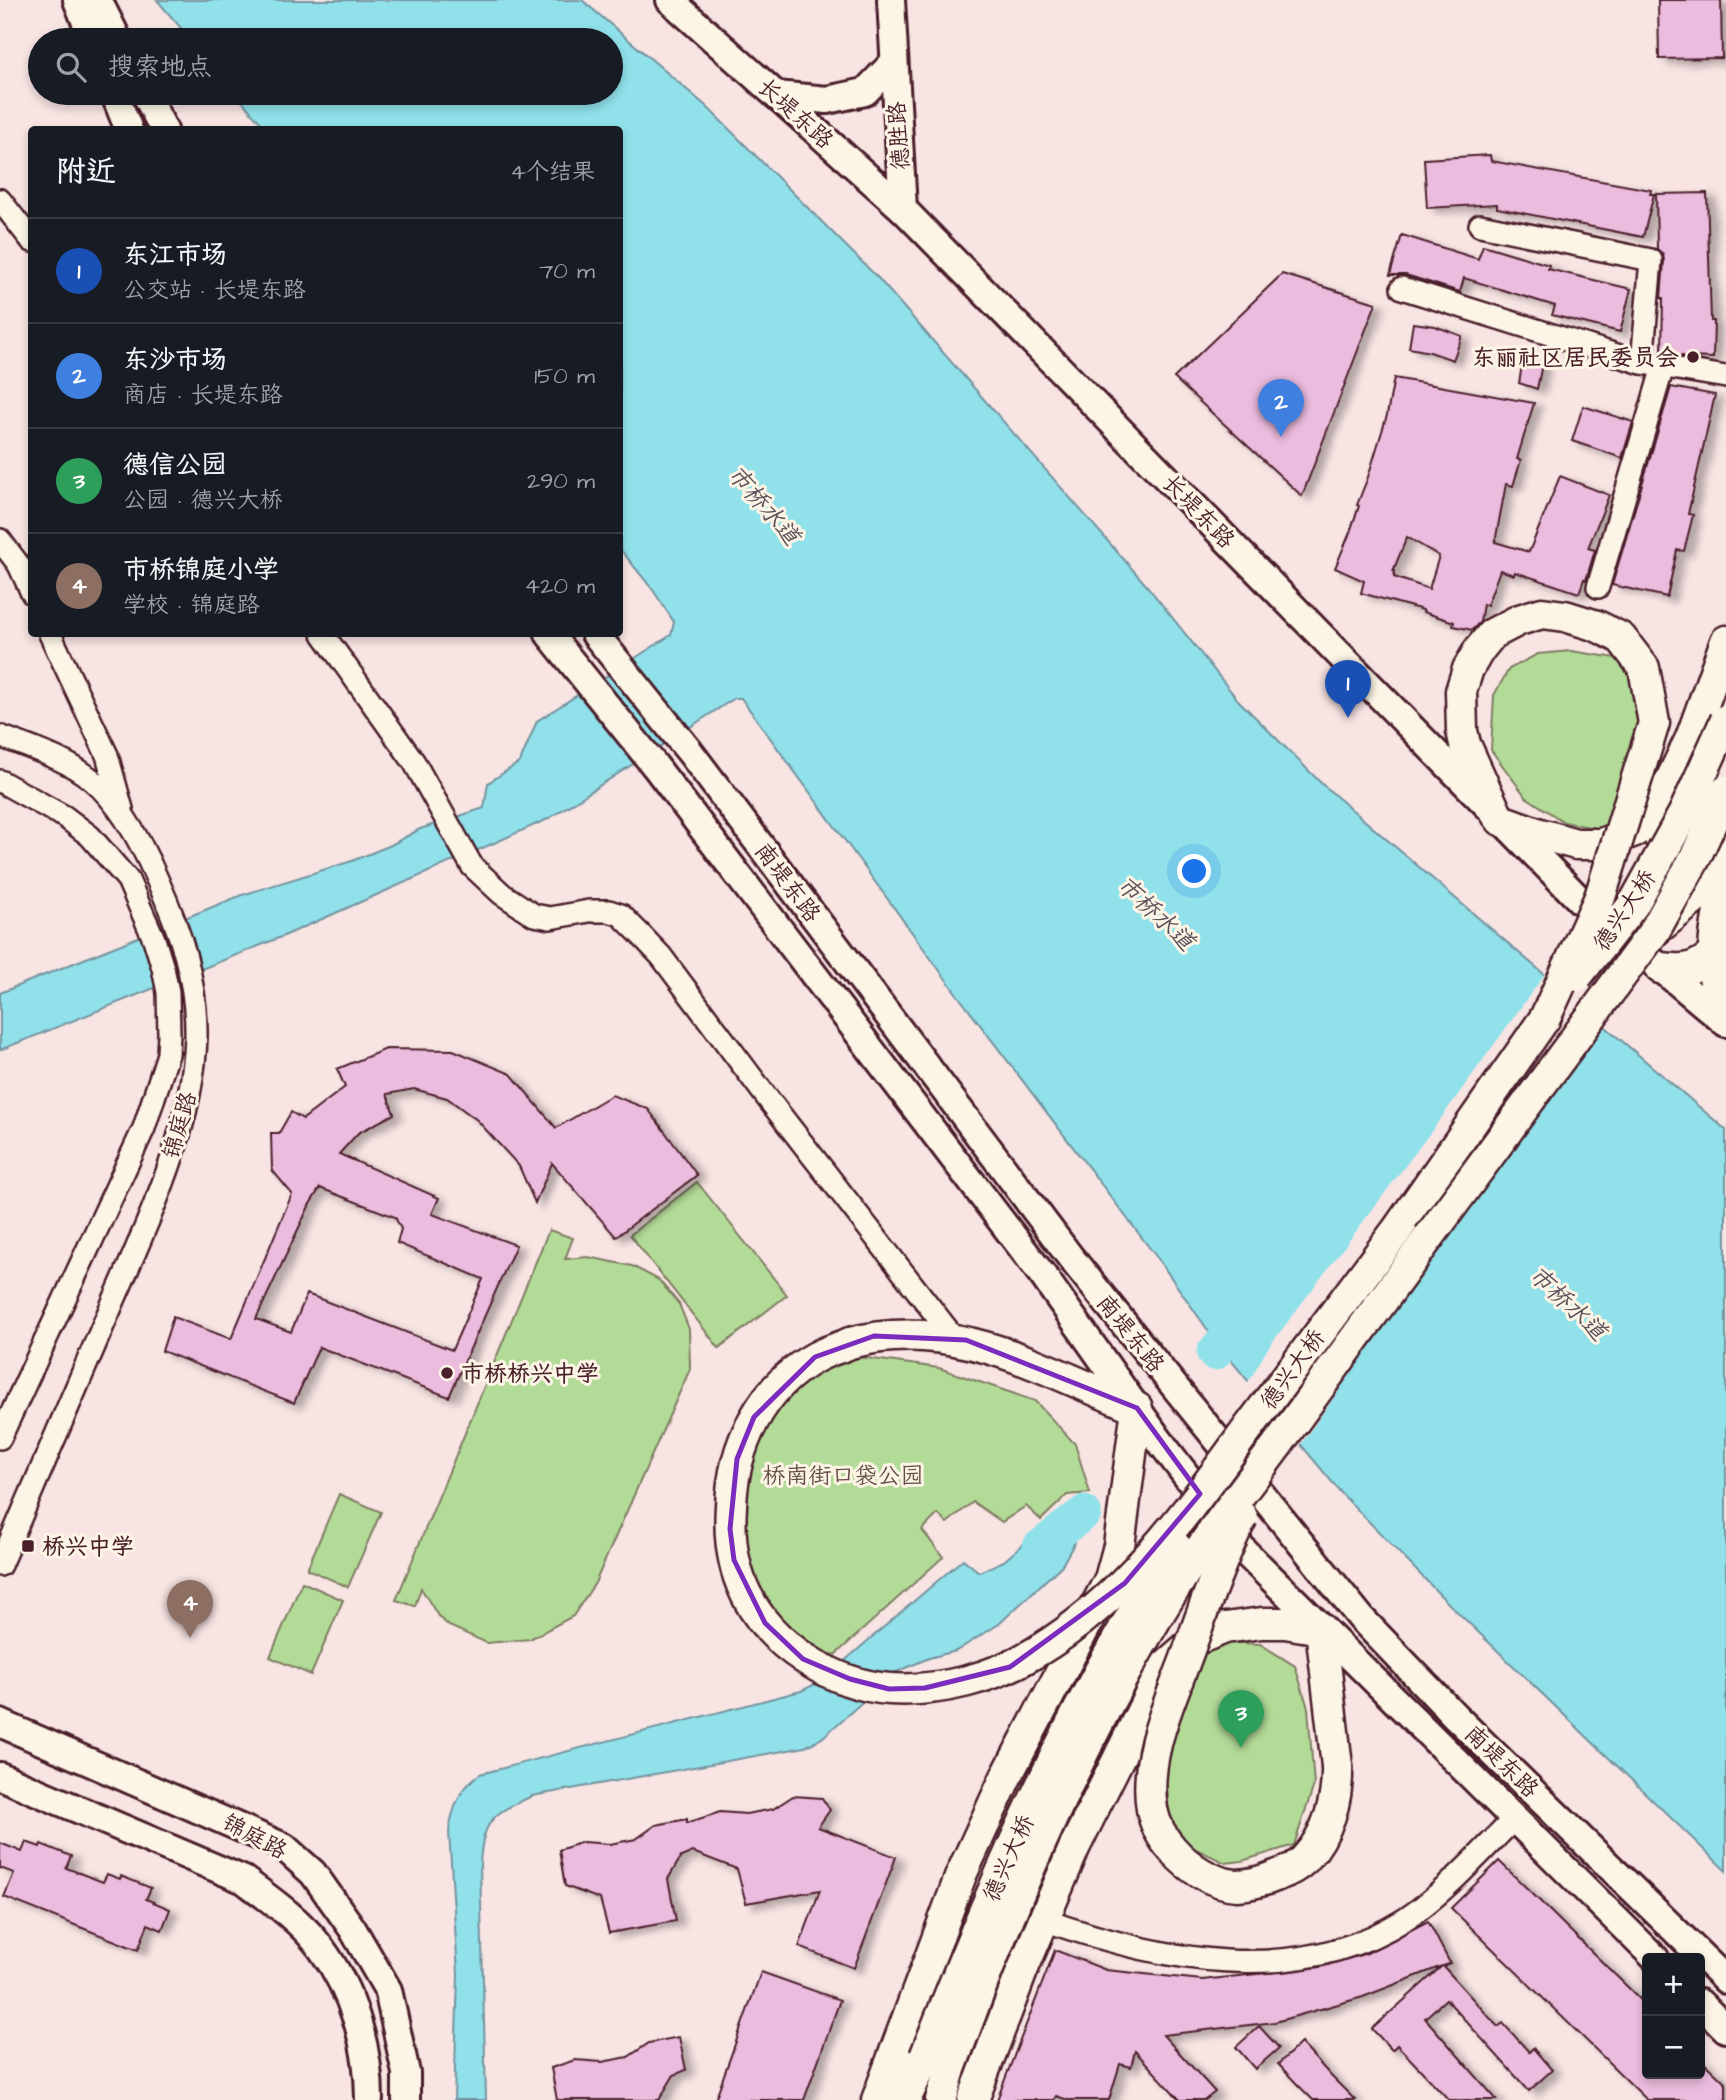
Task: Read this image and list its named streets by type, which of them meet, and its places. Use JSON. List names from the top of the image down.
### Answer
{
  "streets": {
    "main road": ["德兴大桥"],
    "street": [
      "长堤东路",
      "德胜路",
      "南堤东路",
      "锦庭路"
    ]
  },
  "crossings": [
    ["长堤东路", "德胜路"]
  ],
  "water": ["市桥水道"],
  "parks": ["桥南街口袋公园"],
  "places": {
    "other": ["东丽社区居民委员会", "市桥桥兴中学"],
    "transit": ["桥兴中学"]
  },
  "page": {
    "search": "搜索地点",
    "heading": ["附近", "4个结果"],
    "list": [
      {
        "mark": "1",
        "name": "东江市场",
        "note": "公交站 · 长堤东路",
        "value": "70 m"
      },
      {
        "mark": "2",
        "name": "东沙市场",
        "note": "商店 · 长堤东路",
        "value": "150 m"
      },
      {
        "mark": "3",
        "name": "德信公园",
        "note": "公园 · 德兴大桥",
        "value": "290 m"
      },
      {
        "mark": "4",
        "name": "市桥锦庭小学",
        "note": "学校 · 锦庭路",
        "value": "420 m"
      }
    ],
    "pins": [
      "2",
      "1",
      "4",
      "3"
    ],
    "map_buttons": ["+", "−"]
  }
}
